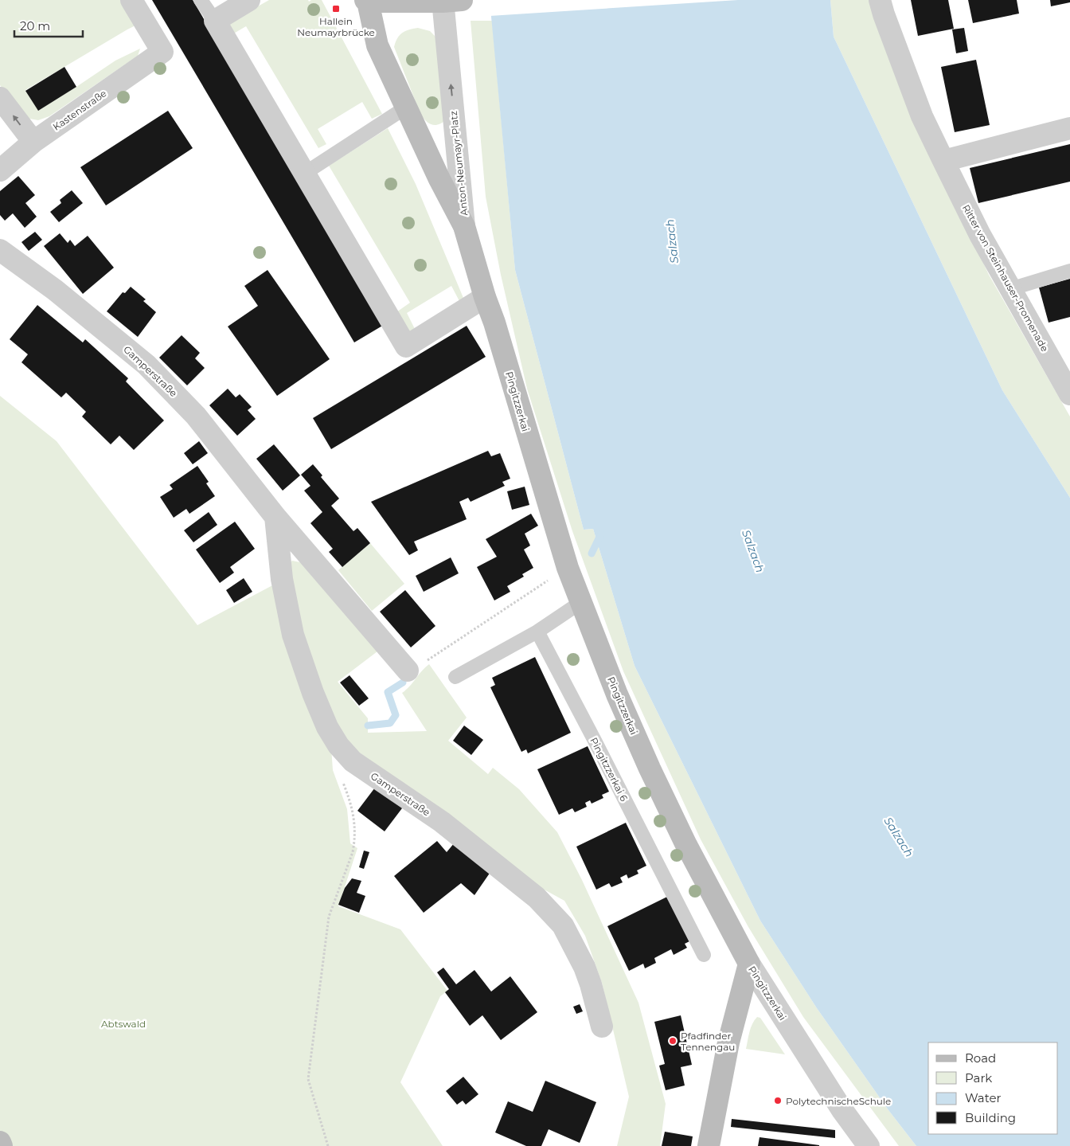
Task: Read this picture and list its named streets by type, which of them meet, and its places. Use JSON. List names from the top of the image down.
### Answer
{
  "streets": {
    "street": [
      "Kastenstraße",
      "Anton-Neumayr-Platz",
      "Ritter von Steinhauser-Promenade",
      "Gamperstraße",
      "Pingitzzerkai"
    ],
    "lane": ["Pingitzzerkai 6"]
  },
  "crossings": [
    ["Anton-Neumayr-Platz", "Pingitzzerkai"]
  ],
  "water": ["Salzach"],
  "parks": ["Abtswald"],
  "places": {
    "transit": ["Hallein Neumayrbrücke"],
    "other": ["Pfadfinder Tennengau", "PolytechnischeSchule"]
  },
  "legend": [
    "Road",
    "Park",
    "Water",
    "Building"
  ],
  "scale_bar": "20 m"
}
